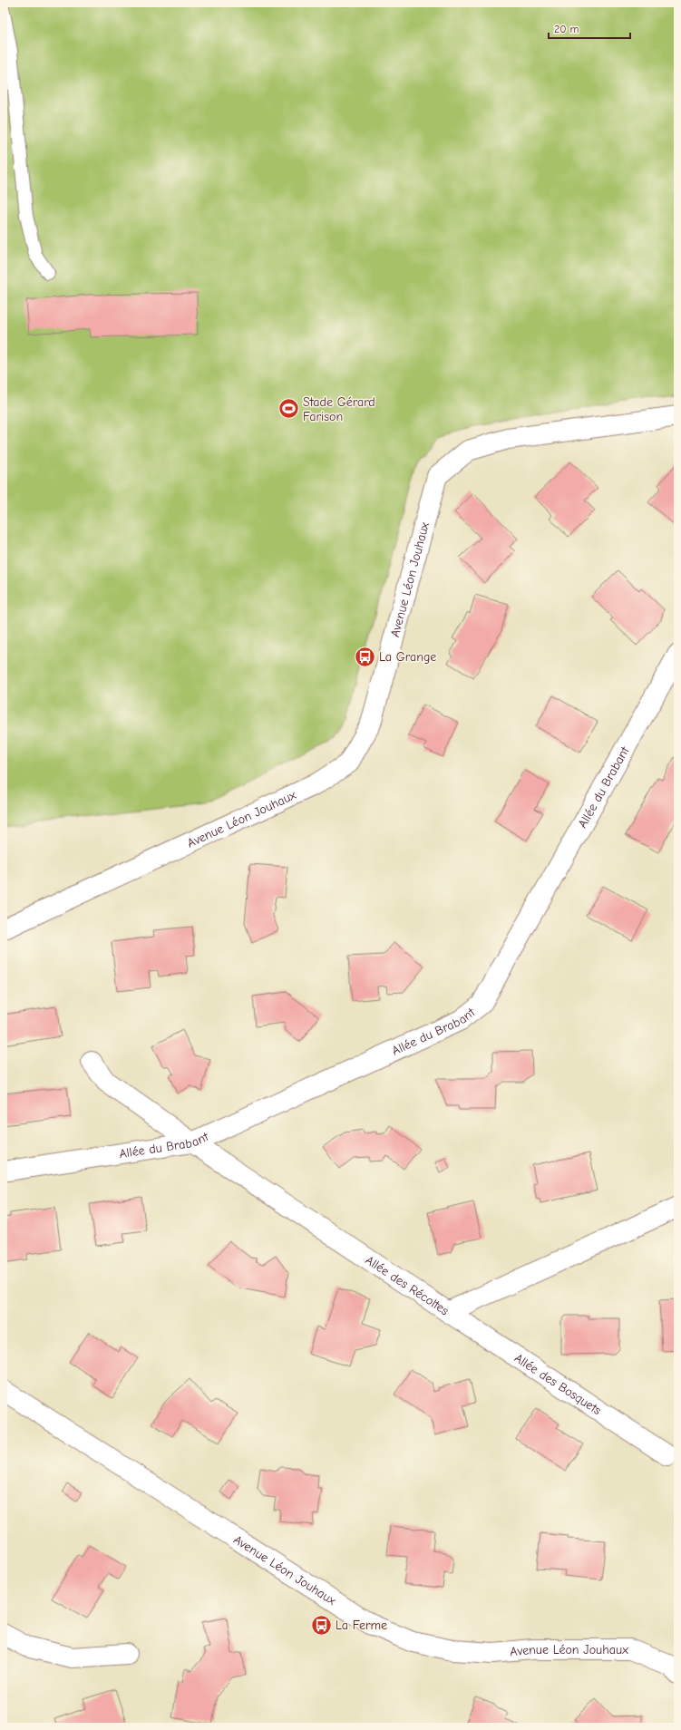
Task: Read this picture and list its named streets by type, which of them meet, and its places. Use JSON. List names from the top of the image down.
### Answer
{
  "streets": {
    "street": [
      "Avenue Léon Jouhaux",
      "Allée du Brabant",
      "Allée des Récoltes",
      "Allée des Bosquets"
    ]
  },
  "crossings": [
    ["Allée du Brabant", "Allée des Récoltes"],
    ["Allée des Récoltes", "Allée des Bosquets"]
  ],
  "places": {
    "sports": ["Stade Gérard Farison"],
    "bus stop": ["La Grange", "La Ferme"]
  },
  "scale_bar": "20 m"
}
